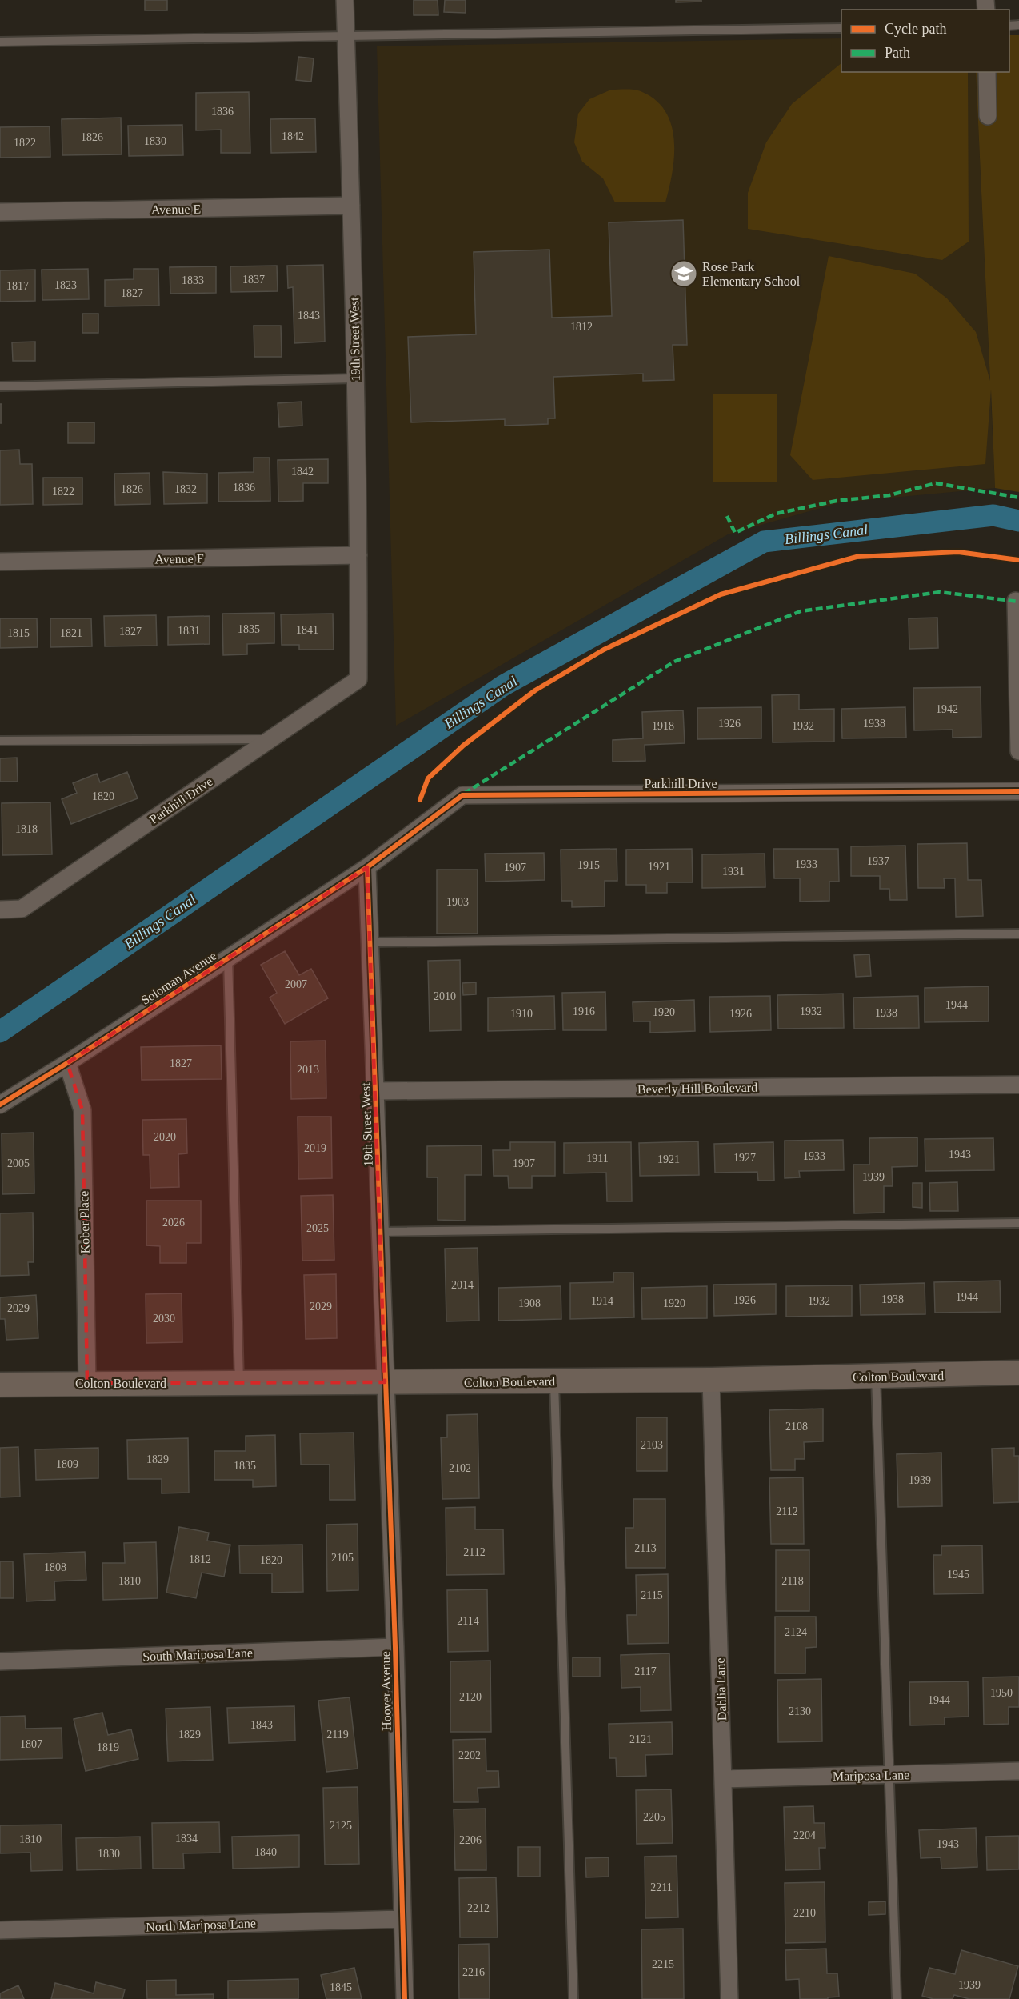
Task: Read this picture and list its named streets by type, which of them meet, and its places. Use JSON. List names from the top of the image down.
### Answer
{
  "streets": {
    "street": [
      "Avenue E",
      "19th Street West",
      "Avenue F",
      "Parkhill Drive",
      "Soloman Avenue",
      "Beverly Hill Boulevard",
      "Kober Place",
      "Colton Boulevard",
      "South Mariposa Lane",
      "Dahlia Lane",
      "Hoover Avenue",
      "Mariposa Lane",
      "North Mariposa Lane"
    ]
  },
  "crossings": [
    ["Avenue E", "19th Street West"],
    ["19th Street West", "Avenue F"],
    ["19th Street West", "Parkhill Drive"],
    ["19th Street West", "Soloman Avenue"],
    ["19th Street West", "Beverly Hill Boulevard"],
    ["19th Street West", "Colton Boulevard"],
    ["19th Street West", "Hoover Avenue"],
    ["Parkhill Drive", "Soloman Avenue"],
    ["Soloman Avenue", "Kober Place"],
    ["Kober Place", "Colton Boulevard"],
    ["Colton Boulevard", "Dahlia Lane"],
    ["Colton Boulevard", "Hoover Avenue"],
    ["South Mariposa Lane", "Hoover Avenue"],
    ["Dahlia Lane", "Mariposa Lane"],
    ["Hoover Avenue", "North Mariposa Lane"]
  ],
  "water": ["Billings Canal"],
  "places": {
    "school or university": ["Rose Park Elementary School"]
  },
  "house_numbers": [
    "1836",
    "1842",
    "1826",
    "1830",
    "1822",
    "1837",
    "1833",
    "1823",
    "1817",
    "1827",
    "1843",
    "1812",
    "1842",
    "1836",
    "1826",
    "1832",
    "1822",
    "1835",
    "1841",
    "1831",
    "1827",
    "1815",
    "1821",
    "1942",
    "1926",
    "1938",
    "1918",
    "1932",
    "1820",
    "1818",
    "1937",
    "1933",
    "1915",
    "1921",
    "1907",
    "1931",
    "1903",
    "2007",
    "2010",
    "1944",
    "1916",
    "1932",
    "1920",
    "1938",
    "1910",
    "1926",
    "1827",
    "2013",
    "2020",
    "2019",
    "1943",
    "1933",
    "1927",
    "1911",
    "1921",
    "2005",
    "1907",
    "1939",
    "2026",
    "2025",
    "2014",
    "1944",
    "1938",
    "1926",
    "1914",
    "1932",
    "1908",
    "1920",
    "2029",
    "2029",
    "2030",
    "2108",
    "2103",
    "1829",
    "1809",
    "1835",
    "2102",
    "1939",
    "2112",
    "2113",
    "2112",
    "2105",
    "1812",
    "1820",
    "1808",
    "1945",
    "1810",
    "2118",
    "2115",
    "2114",
    "2124",
    "2117",
    "1950",
    "2120",
    "1944",
    "2130",
    "1843",
    "1829",
    "2119",
    "2121",
    "1807",
    "1819",
    "2202",
    "2205",
    "2125",
    "2204",
    "1834",
    "1810",
    "2206",
    "1943",
    "1840",
    "1830",
    "2211",
    "2212",
    "2210",
    "2215",
    "2216",
    "1939",
    "1845"
  ],
  "legend": ["Cycle path", "Path"]
}
